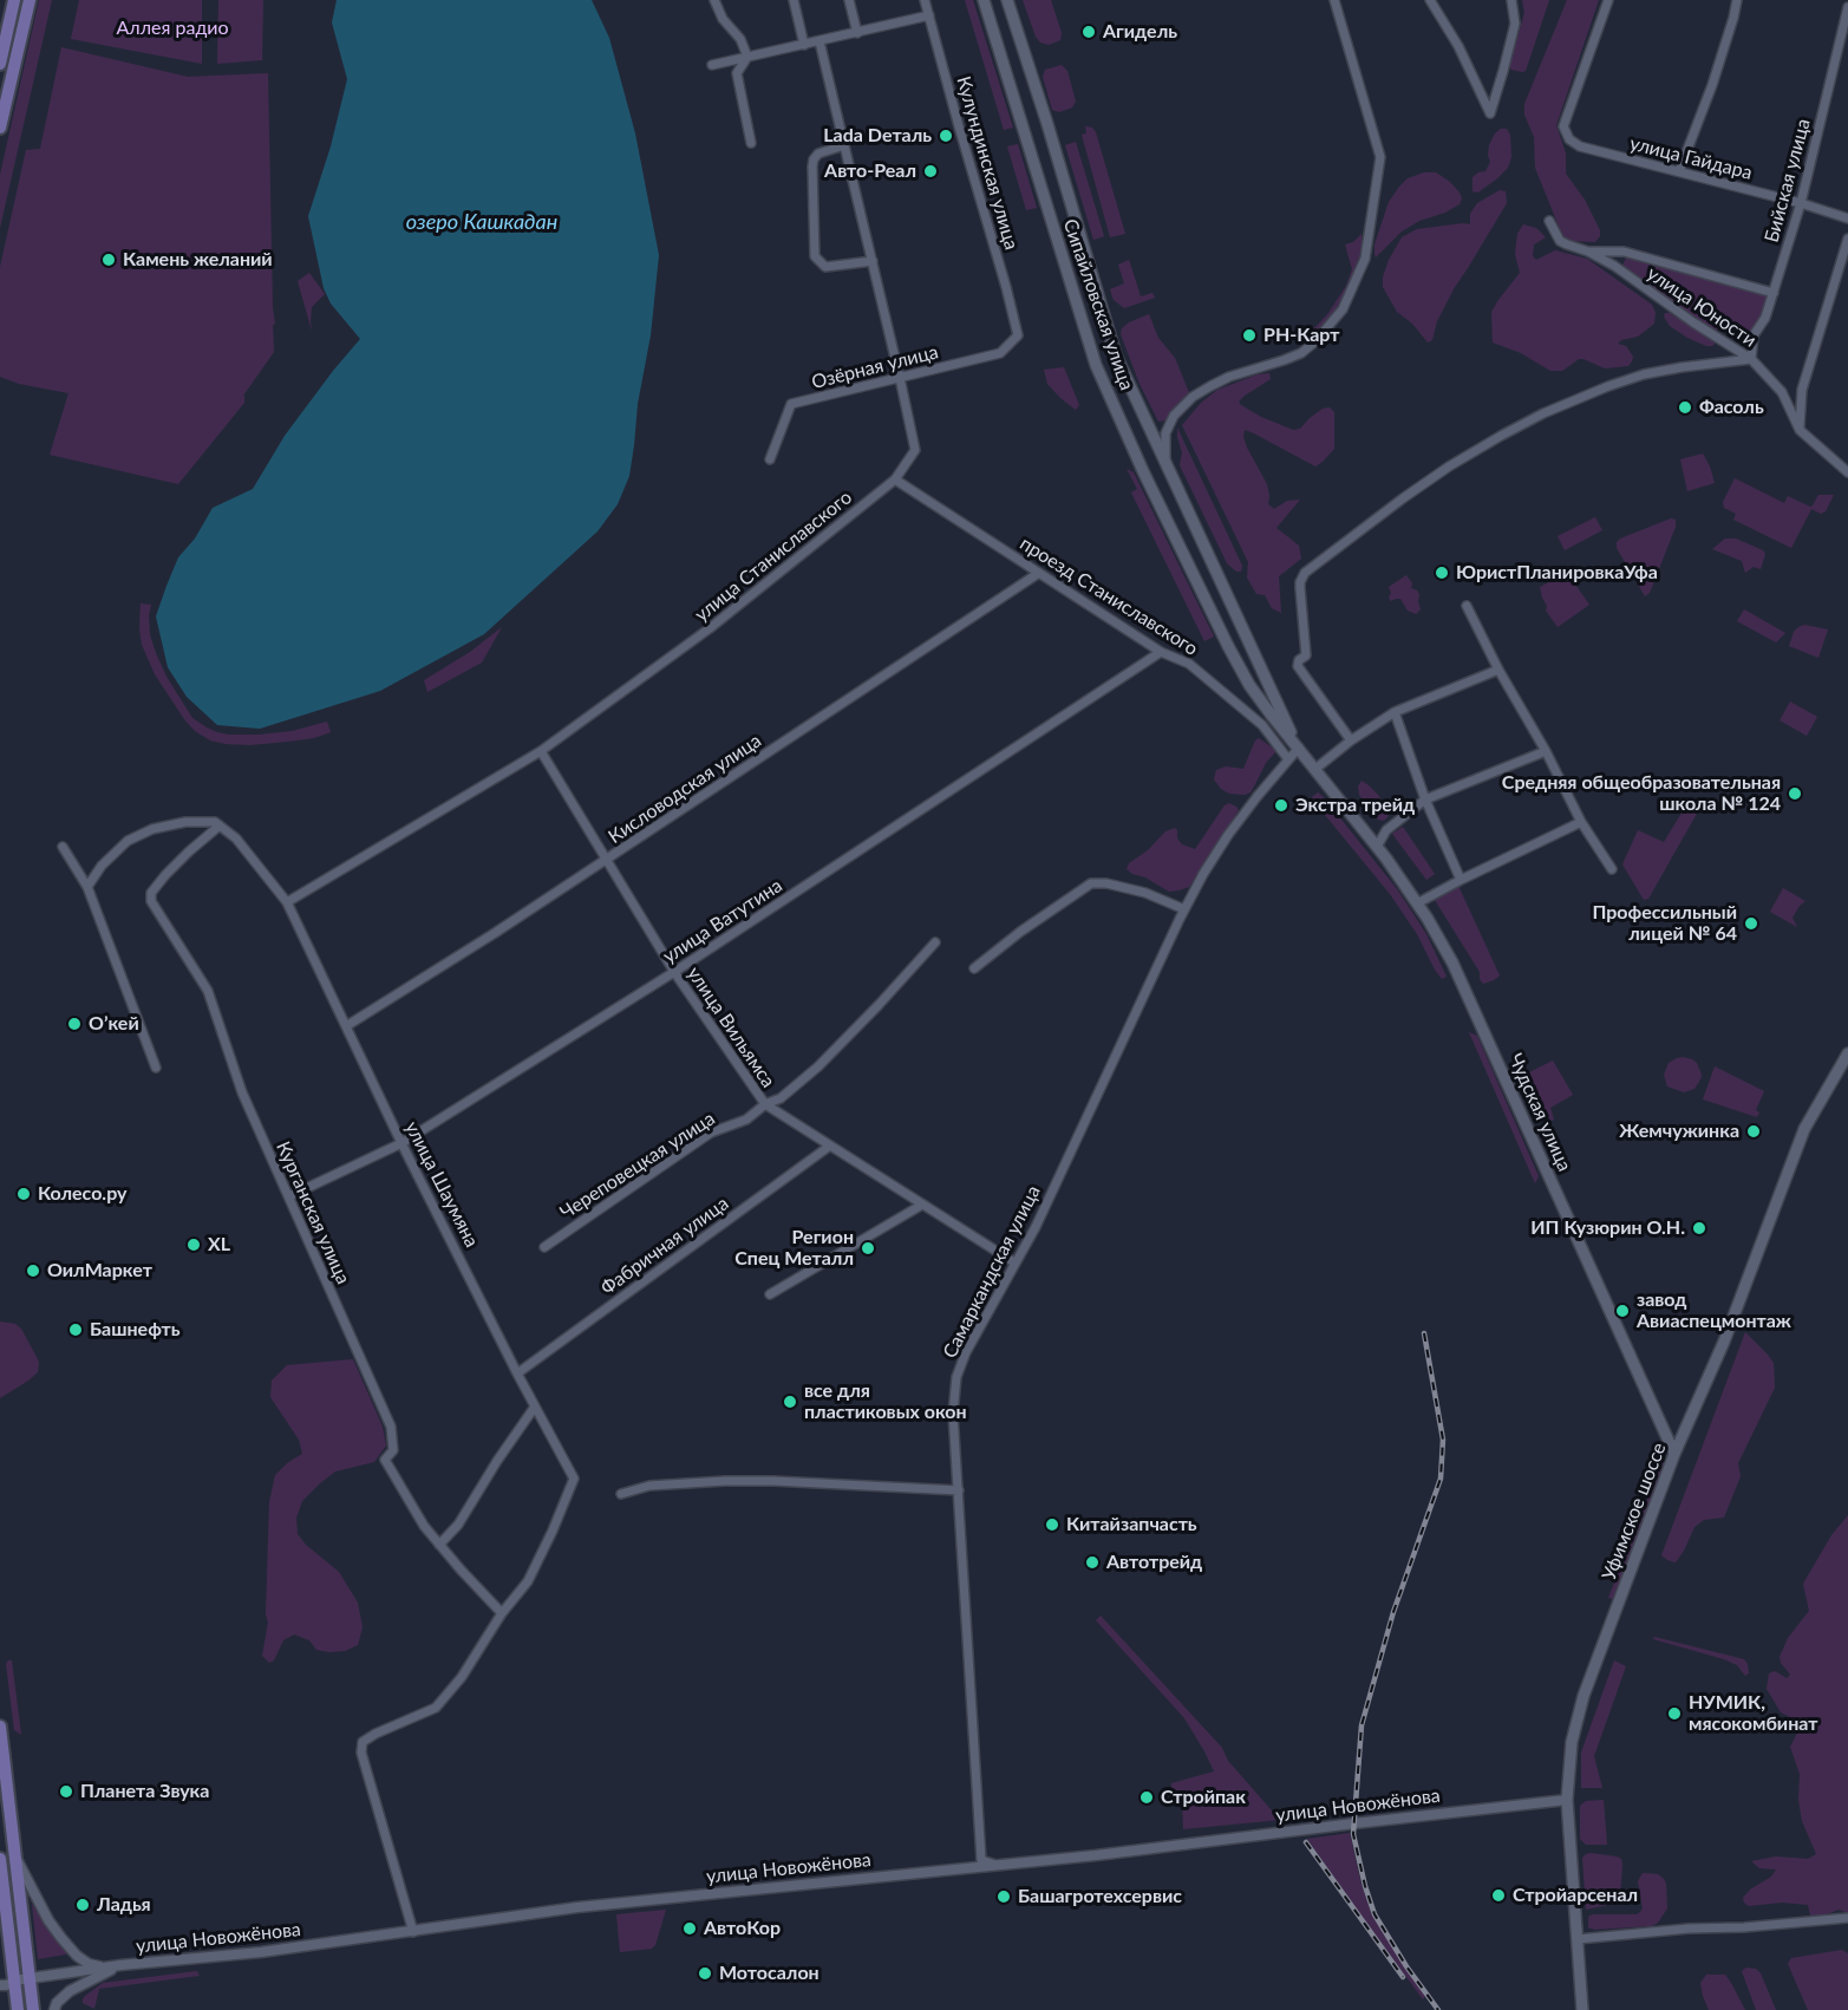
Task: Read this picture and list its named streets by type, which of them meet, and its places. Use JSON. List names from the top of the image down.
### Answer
{
  "streets": {
    "main road": ["Сипайловская улица", "Чудская улица", "Уфимское шоссе"],
    "street": [
      "улица Гайдара",
      "Кулундинская улица",
      "Бийская улица",
      "улица Юности",
      "Озёрная улица",
      "улица Станиславского",
      "проезд Станиславского",
      "Кисловодская улица",
      "улица Ватутина",
      "улица Вильямса",
      "Череповецкая улица",
      "улица Шаумяна",
      "Курганская улица",
      "Фабричная улица",
      "Самаркандская улица",
      "улица Новожёнова"
    ]
  },
  "crossings": [
    ["улица Гайдара", "Бийская улица"],
    ["Кулундинская улица", "Озёрная улица"],
    ["Бийская улица", "улица Юности"],
    ["Сипайловская улица", "Чудская улица"],
    ["Сипайловская улица", "Самаркандская улица"],
    ["Озёрная улица", "улица Станиславского"],
    ["улица Станиславского", "проезд Станиславского"],
    ["улица Станиславского", "улица Вильямса"],
    ["улица Станиславского", "улица Шаумяна"],
    ["проезд Станиславского", "Кисловодская улица"],
    ["проезд Станиславского", "улица Ватутина"],
    ["проезд Станиславского", "Самаркандская улица"],
    ["Кисловодская улица", "улица Вильямса"],
    ["Кисловодская улица", "улица Шаумяна"],
    ["улица Ватутина", "улица Вильямса"],
    ["улица Ватутина", "улица Шаумяна"],
    ["улица Ватутина", "Курганская улица"],
    ["улица Вильямса", "Череповецкая улица"],
    ["улица Вильямса", "Фабричная улица"],
    ["улица Вильямса", "Самаркандская улица"],
    ["Чудская улица", "Уфимское шоссе"],
    ["улица Шаумяна", "Курганская улица"],
    ["улица Шаумяна", "Фабричная улица"],
    ["Самаркандская улица", "улица Новожёнова"],
    ["Уфимское шоссе", "улица Новожёнова"]
  ],
  "water": ["озеро Кашкадан"],
  "parks": ["Аллея радио"],
  "places": [
    "Агидель",
    "Lada Dеталь",
    "Авто-Реал",
    "Камень желаний",
    "РН-Карт",
    "Фасоль",
    "ЮристПланировкаУфа",
    "Средняя общеобразовательная школа № 124",
    "Экстра трейд",
    "Профессильный лицей № 64",
    "О’кей",
    "Жемчужинка",
    "Колесо.ру",
    "ИП Кузюрин О.Н.",
    "XL",
    "Регион Спец Металл",
    "ОилМаркет",
    "завод Авиаспецмонтаж",
    "Башнефть",
    "все для пластиковых окон",
    "Китайзапчасть",
    "Автотрейд",
    "НУМИК, мясокомбинат",
    "Планета Звука",
    "Стройпак",
    "Стройарсенал",
    "Башагротехсервис",
    "Ладья",
    "АвтоКор",
    "Мотосалон"
  ]
}
